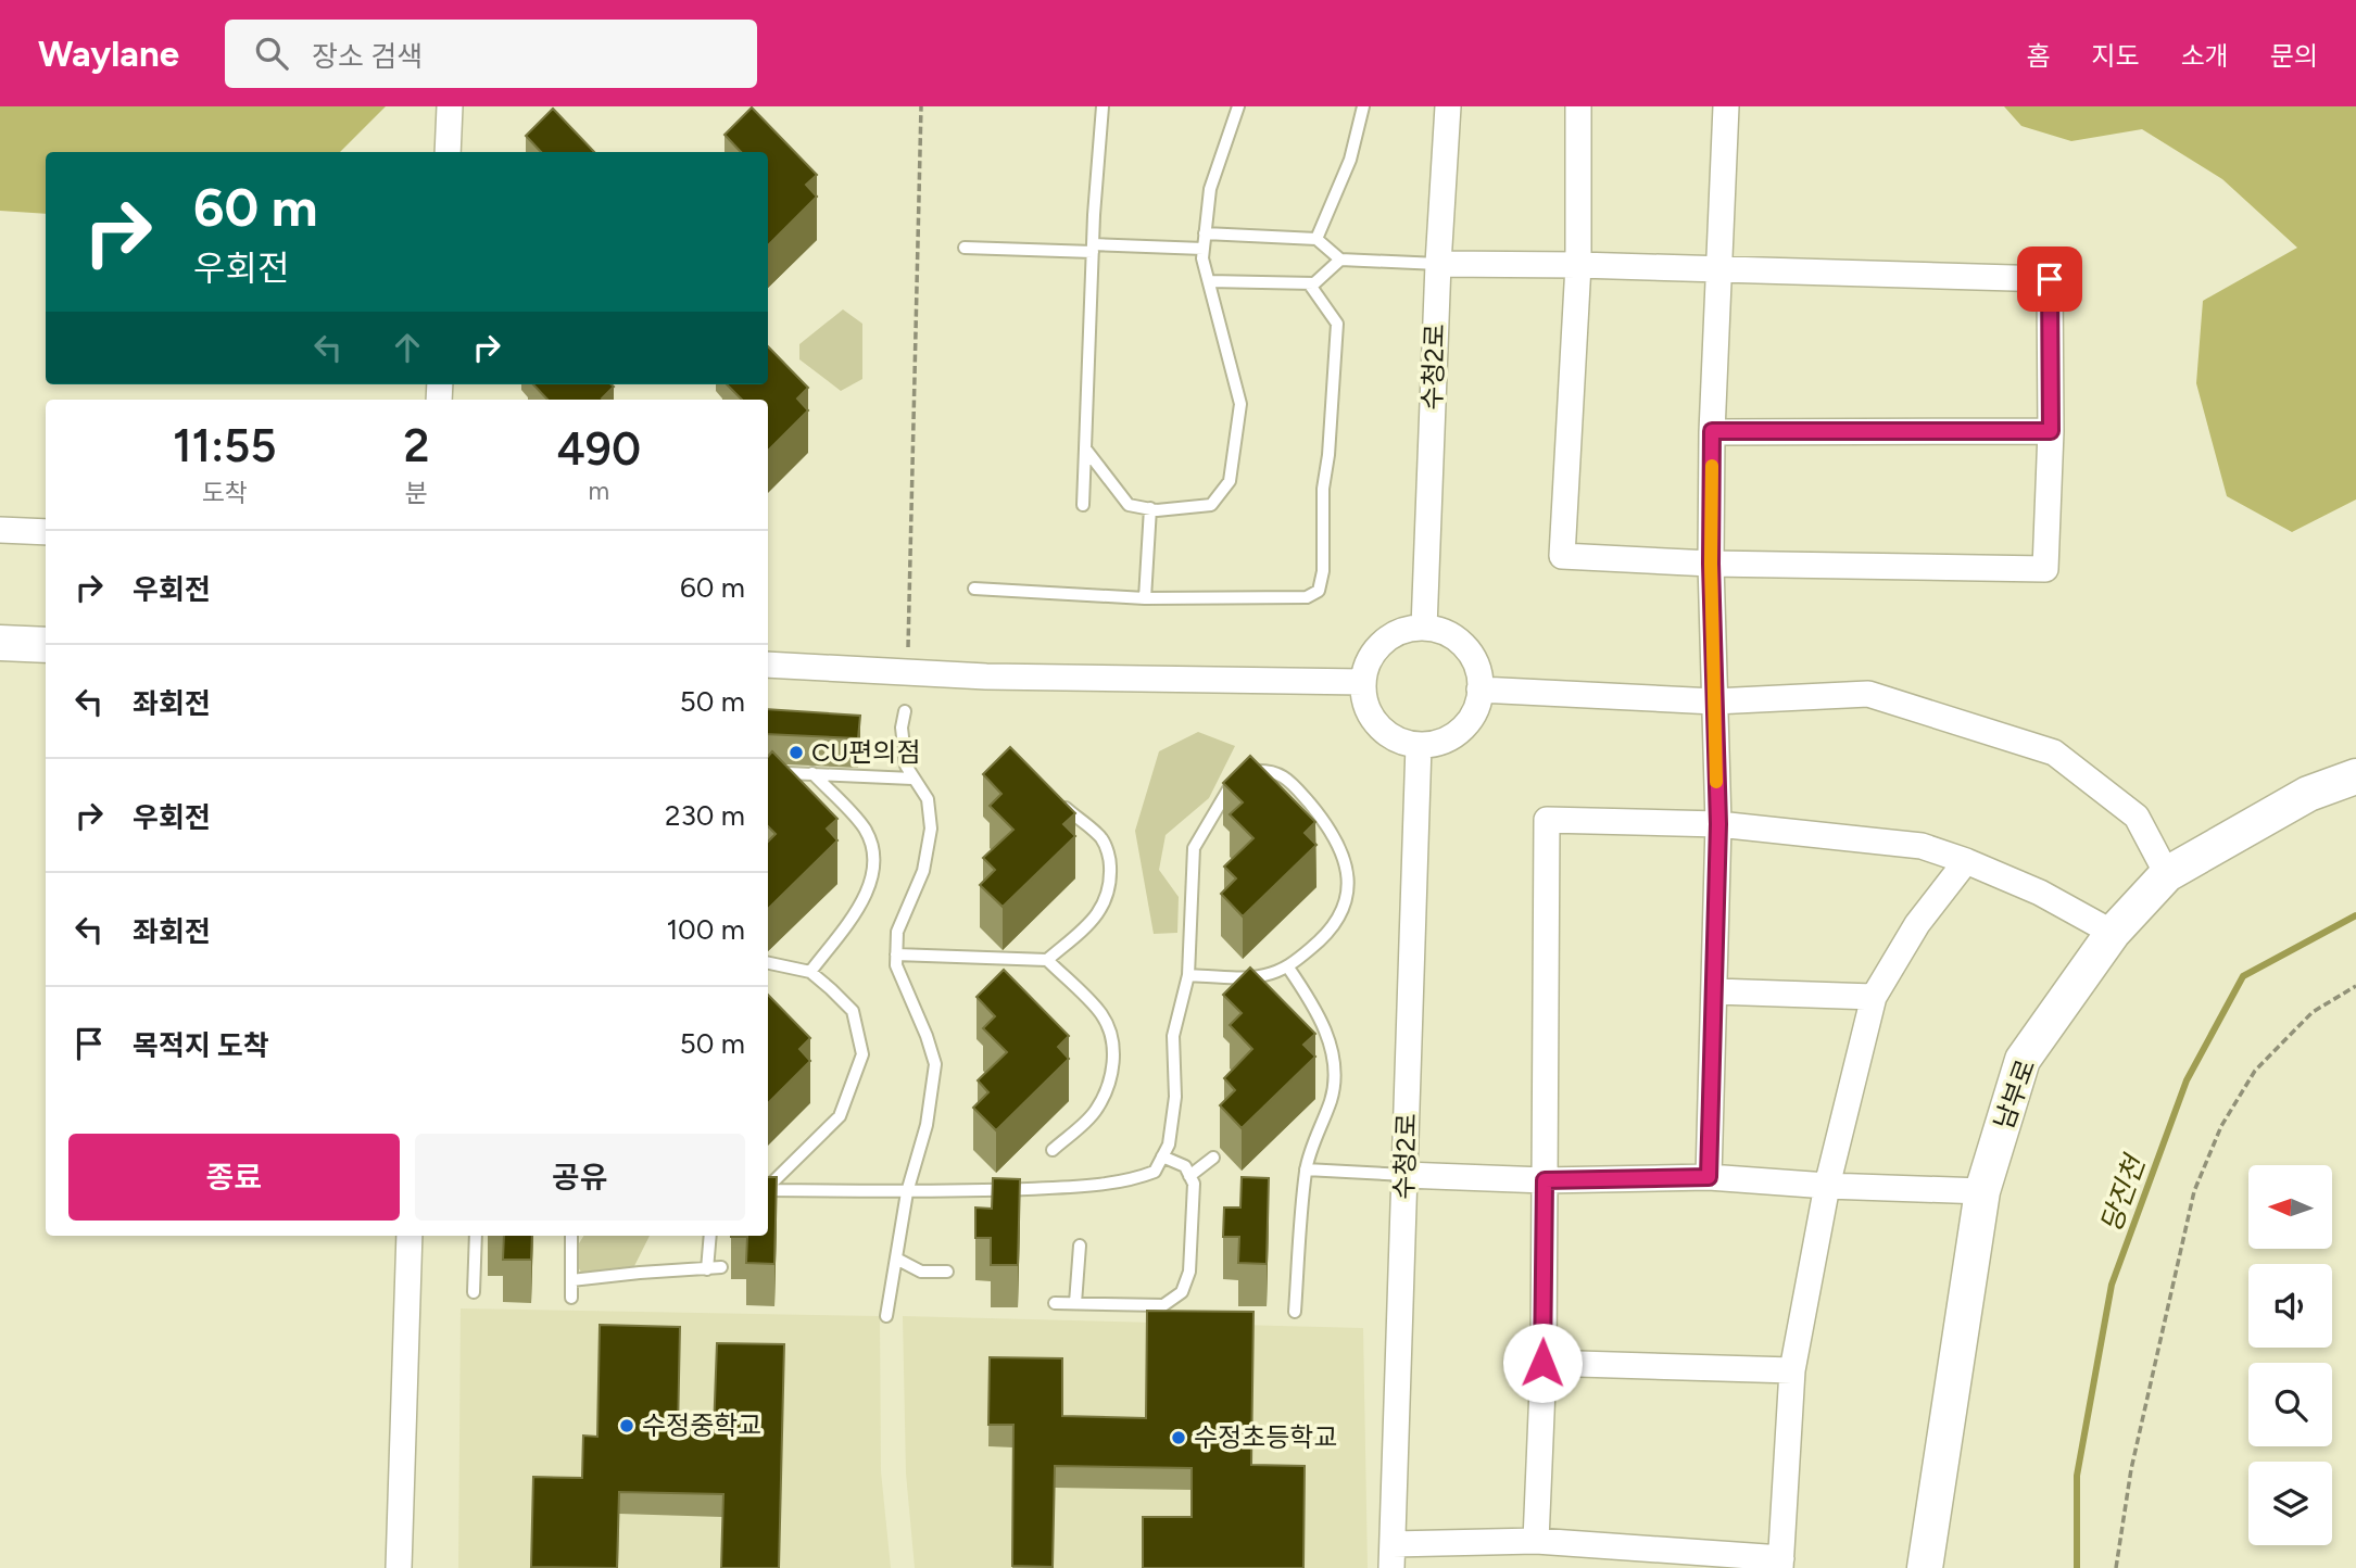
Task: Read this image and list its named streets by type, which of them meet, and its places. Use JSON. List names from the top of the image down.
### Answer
{
  "streets": {
    "main road": ["남부로"],
    "street": ["수청2로"]
  },
  "water": ["당진천"],
  "places": ["CU편의점", "수정중학교", "수정초등학교"],
  "north": "left",
  "page": {
    "header": "Waylane",
    "search": "장소 검색",
    "nav": [
      "홈",
      "지도",
      "소개",
      "문의"
    ],
    "turn": ["60 m", "우회전"],
    "eta": [
      "11:55",
      "도착",
      "2",
      "분",
      "490",
      "m"
    ],
    "list": [
      {
        "name": "우회전",
        "value": "60 m"
      },
      {
        "name": "좌회전",
        "value": "50 m"
      },
      {
        "name": "우회전",
        "value": "230 m"
      },
      {
        "name": "좌회전",
        "value": "100 m"
      },
      {
        "name": "목적지 도착",
        "value": "50 m"
      }
    ],
    "buttons": ["종료", "공유"]
  }
}
